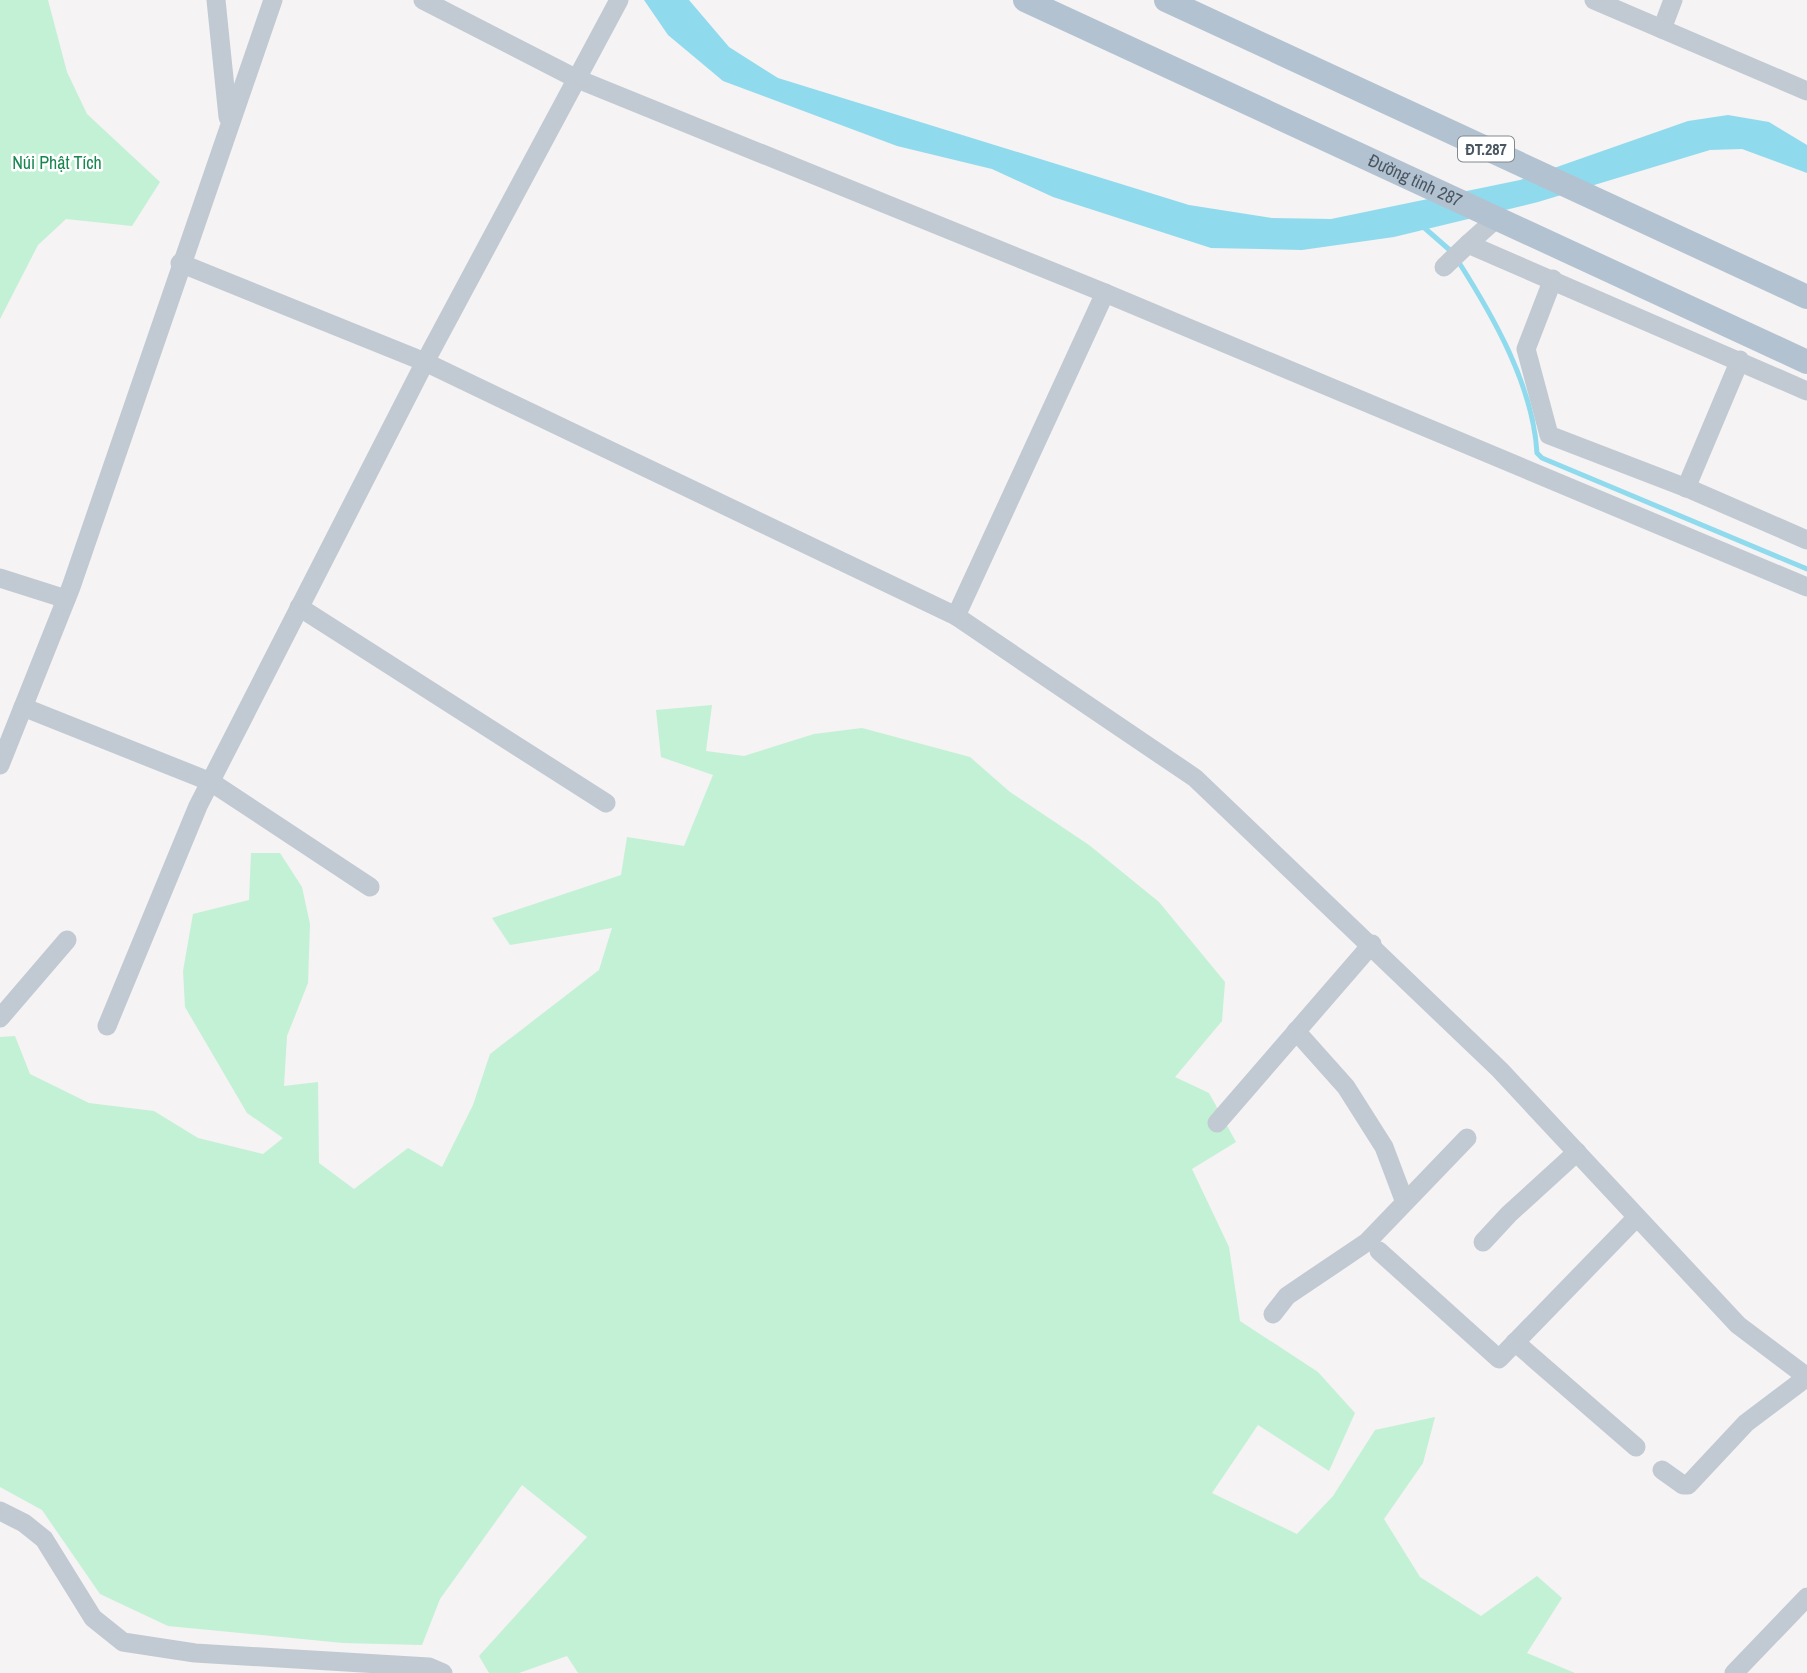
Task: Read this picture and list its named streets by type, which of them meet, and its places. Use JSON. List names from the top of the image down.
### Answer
{
  "streets": {
    "main road": ["ĐT.287", "Đường tỉnh 287"]
  },
  "parks": ["Núi Phật Tích"]
}
